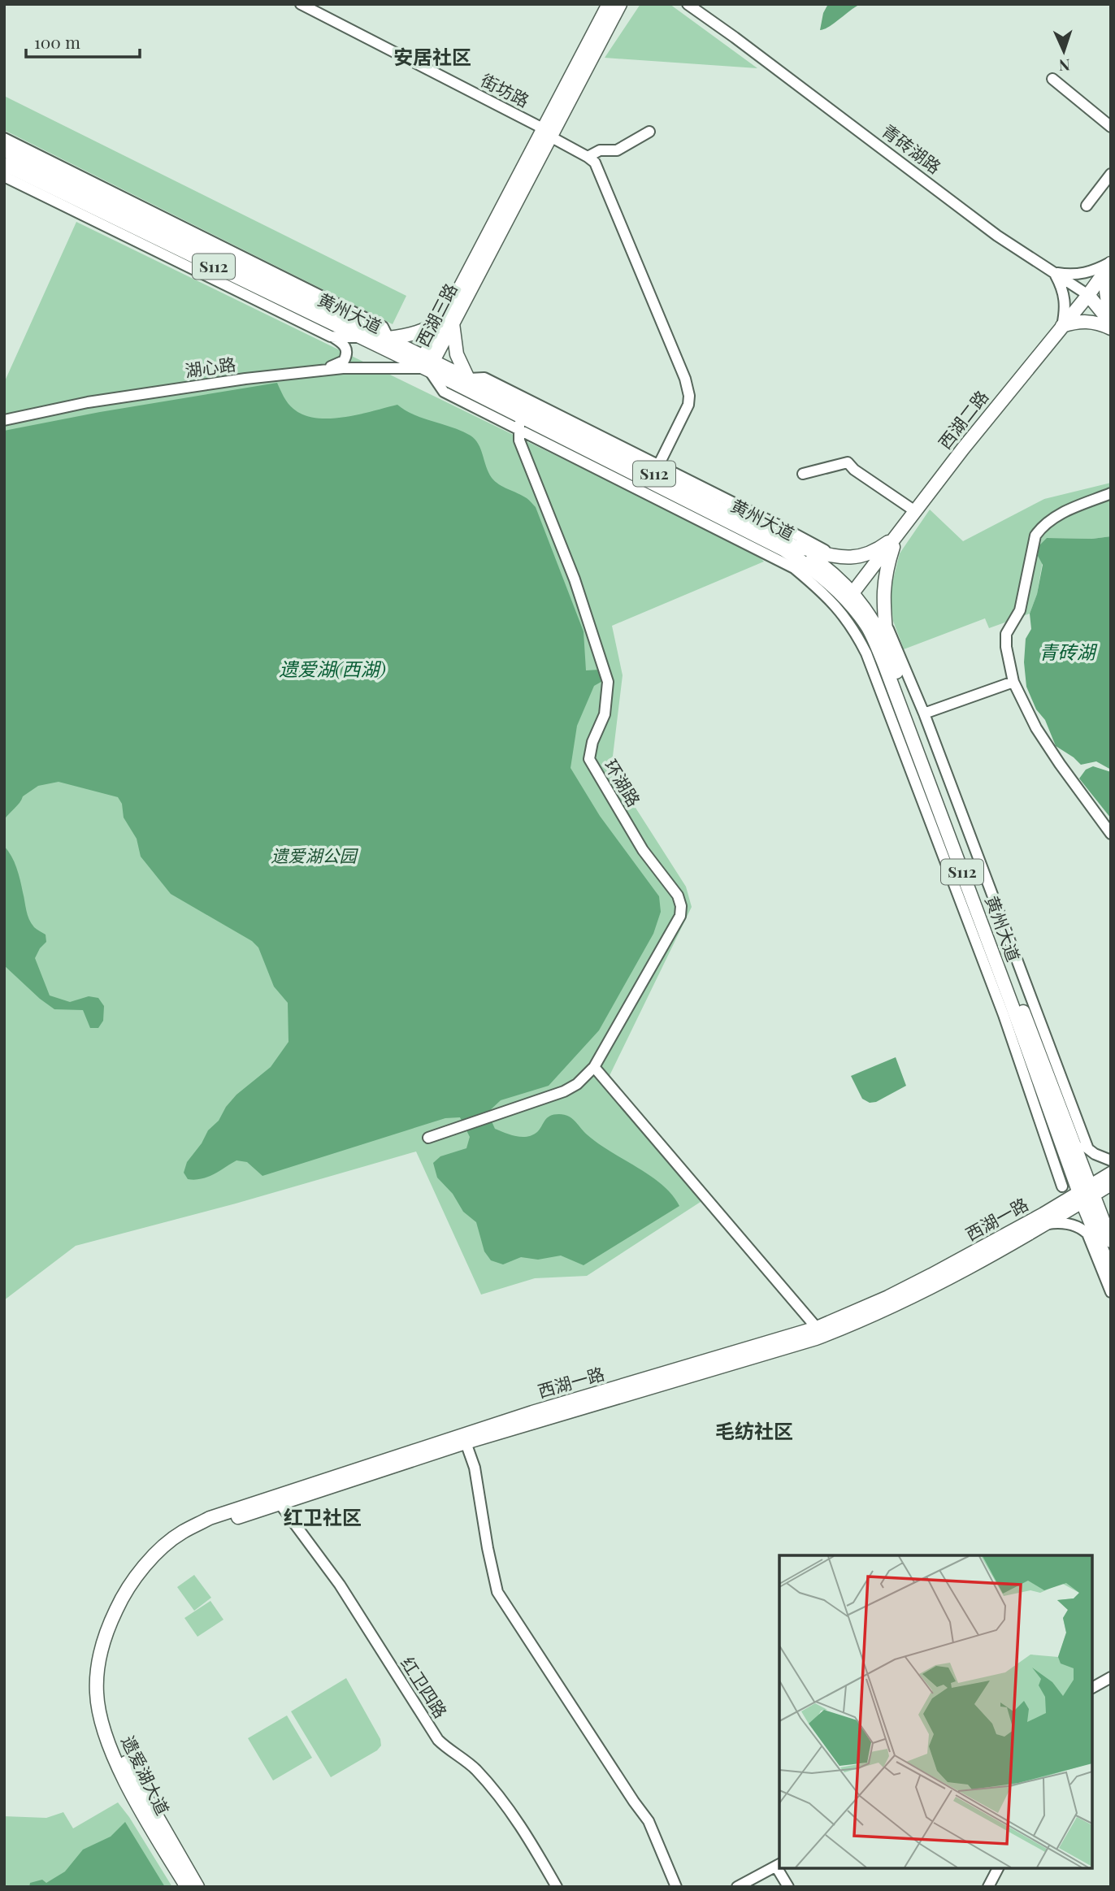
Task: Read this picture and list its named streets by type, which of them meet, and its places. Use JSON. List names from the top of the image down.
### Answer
{
  "streets": {
    "main road": [
      "青砖湖路",
      "S112",
      "黄州大道",
      "西湖三路",
      "西湖二路",
      "西湖一路",
      "遗爱湖大道"
    ],
    "street": [
      "街坊路",
      "湖心路",
      "环湖路",
      "红卫四路"
    ]
  },
  "crossings": [
    ["街坊路", "西湖三路"],
    ["青砖湖路", "西湖二路"],
    ["黄州大道", "西湖三路"],
    ["黄州大道", "湖心路"],
    ["黄州大道", "西湖二路"],
    ["黄州大道", "环湖路"],
    ["黄州大道", "西湖一路"],
    ["西湖三路", "湖心路"],
    ["西湖一路", "红卫四路"],
    ["西湖一路", "遗爱湖大道"]
  ],
  "districts": ["安居社区", "毛纺社区", "红卫社区"],
  "water": ["青砖湖", "遗爱湖(西湖)"],
  "parks": ["遗爱湖公园"],
  "scale_bar": "100 m",
  "north": "bottom"
}
